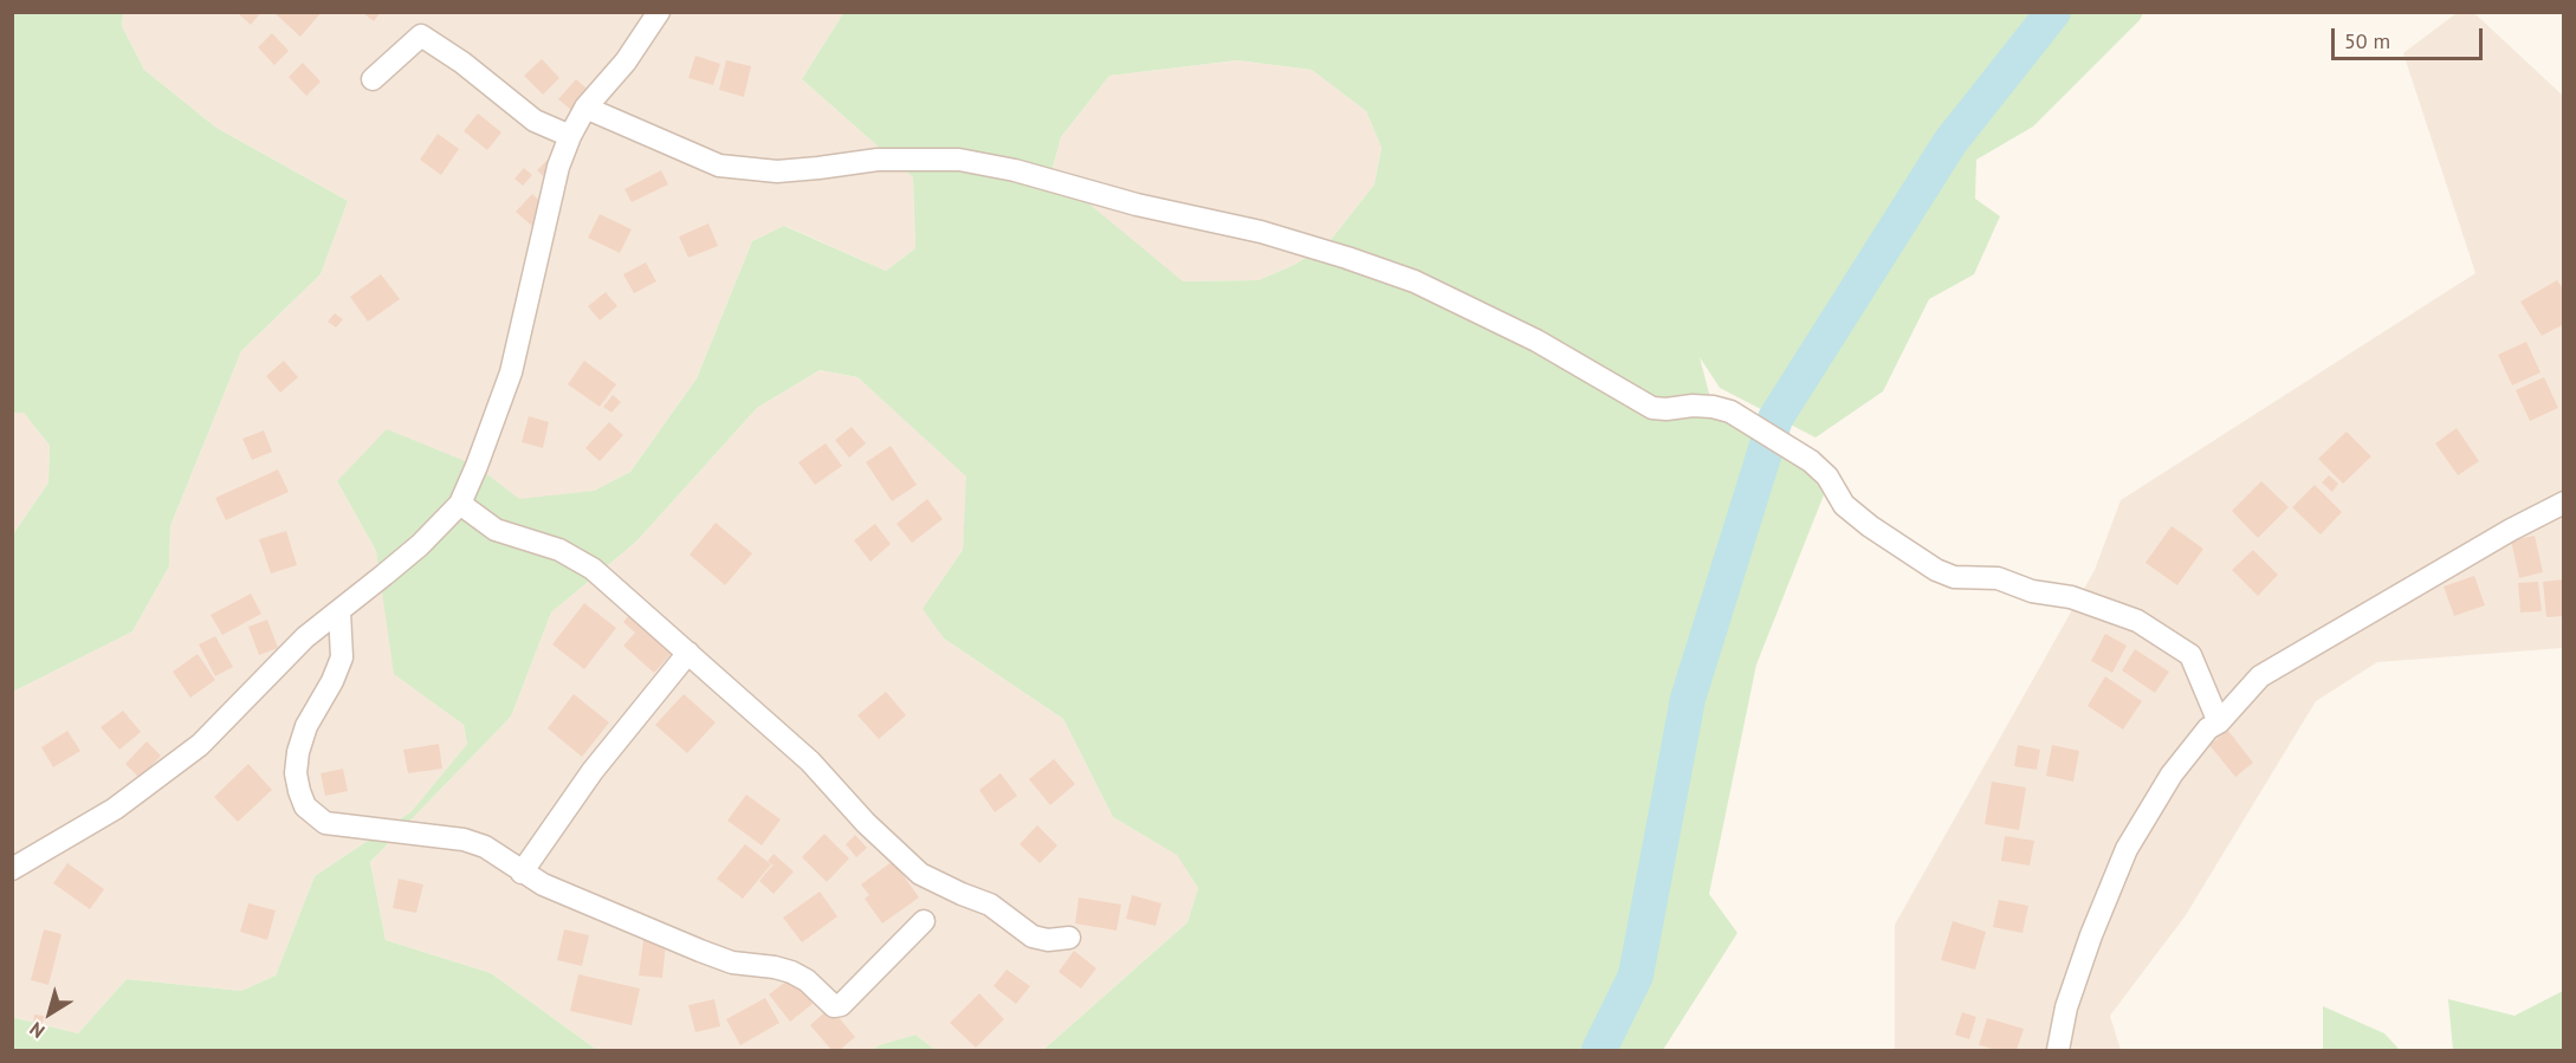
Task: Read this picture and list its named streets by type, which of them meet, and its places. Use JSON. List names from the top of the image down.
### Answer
{
  "scale_bar": "50 m",
  "north": "bottom left"
}
